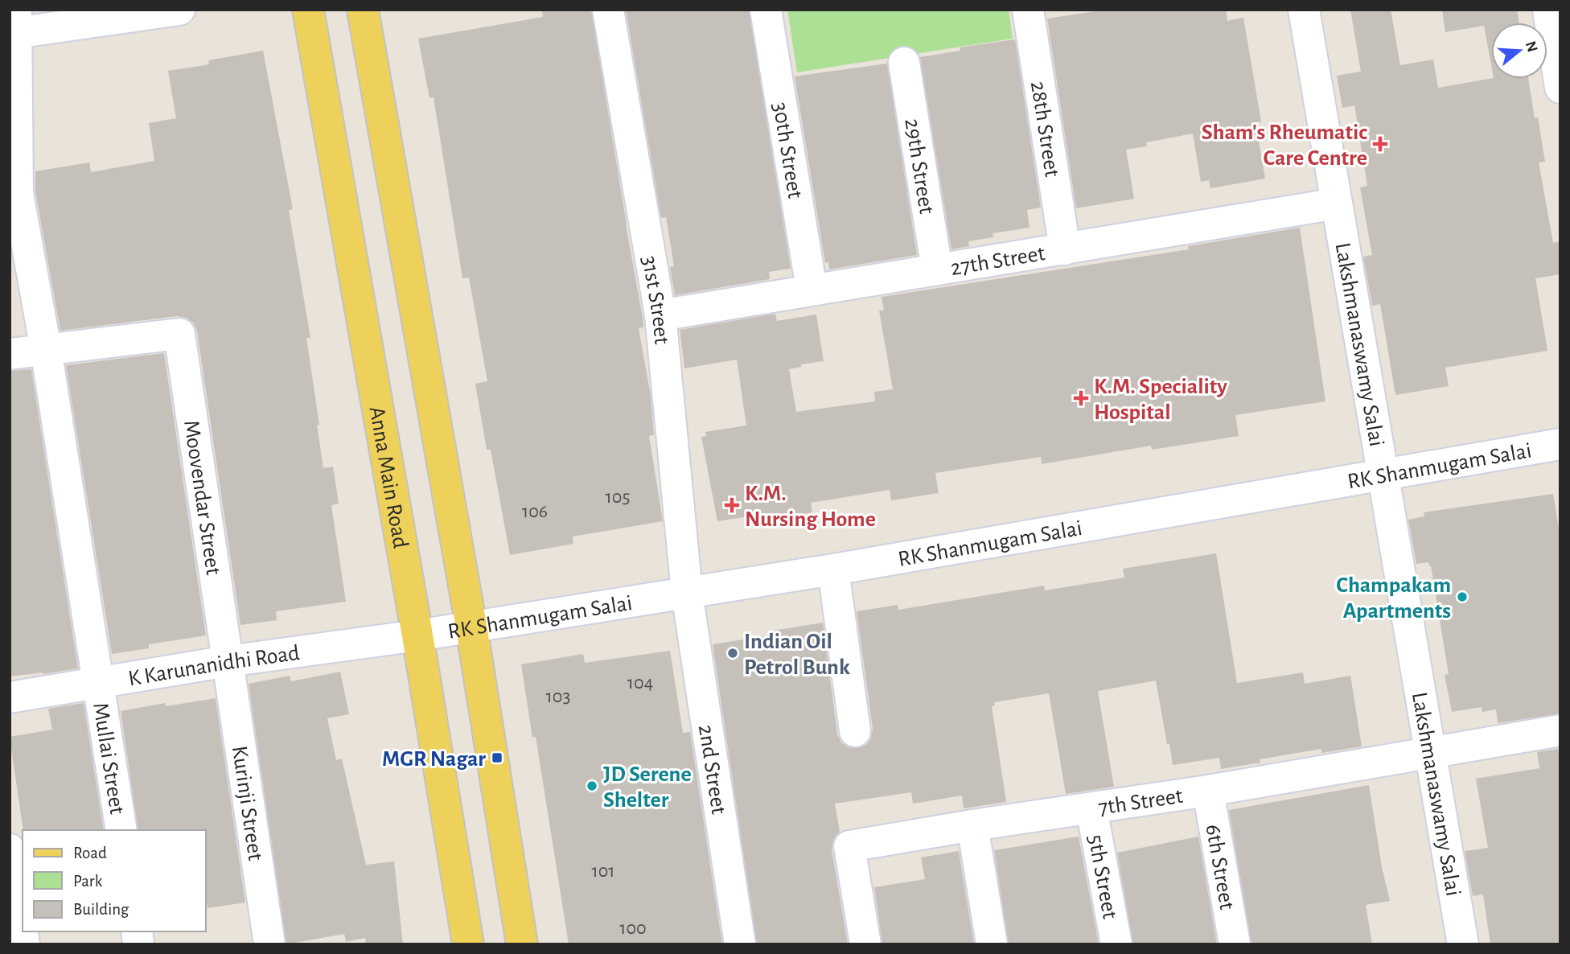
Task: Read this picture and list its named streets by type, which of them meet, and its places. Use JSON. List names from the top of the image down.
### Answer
{
  "streets": {
    "main road": ["Anna Main Road"],
    "street": [
      "28th Street",
      "30th Street",
      "29th Street",
      "27th Street",
      "31st Street",
      "Lakshmanaswamy Salai",
      "RK Shanmugam Salai",
      "Moovendar Street",
      "K Karunanidhi Road",
      "Mullai Street",
      "2nd Street",
      "7th Street",
      "Kurinji Street",
      "6th Street",
      "5th Street"
    ]
  },
  "crossings": [
    ["28th Street", "27th Street"],
    ["30th Street", "27th Street"],
    ["29th Street", "27th Street"],
    ["27th Street", "31st Street"],
    ["27th Street", "Lakshmanaswamy Salai"],
    ["31st Street", "RK Shanmugam Salai"],
    ["31st Street", "2nd Street"],
    ["Lakshmanaswamy Salai", "RK Shanmugam Salai"],
    ["Lakshmanaswamy Salai", "7th Street"],
    ["RK Shanmugam Salai", "Anna Main Road"],
    ["RK Shanmugam Salai", "K Karunanidhi Road"],
    ["RK Shanmugam Salai", "2nd Street"],
    ["Anna Main Road", "K Karunanidhi Road"],
    ["Moovendar Street", "K Karunanidhi Road"],
    ["Moovendar Street", "Mullai Street"],
    ["Moovendar Street", "Kurinji Street"],
    ["K Karunanidhi Road", "Mullai Street"],
    ["K Karunanidhi Road", "Kurinji Street"],
    ["7th Street", "6th Street"],
    ["7th Street", "5th Street"]
  ],
  "places": {
    "health": ["Sham's Rheumatic Care Centre", "K.M. Speciality Hospital", "K.M. Nursing Home"],
    "other": ["Champakam Apartments", "Indian Oil Petrol Bunk", "JD Serene Shelter"],
    "transit": ["MGR Nagar"]
  },
  "house_numbers": [
    "105",
    "106",
    "104",
    "103",
    "101",
    "100"
  ],
  "legend": ["Road", "Park", "Building"],
  "north": "right"
}
